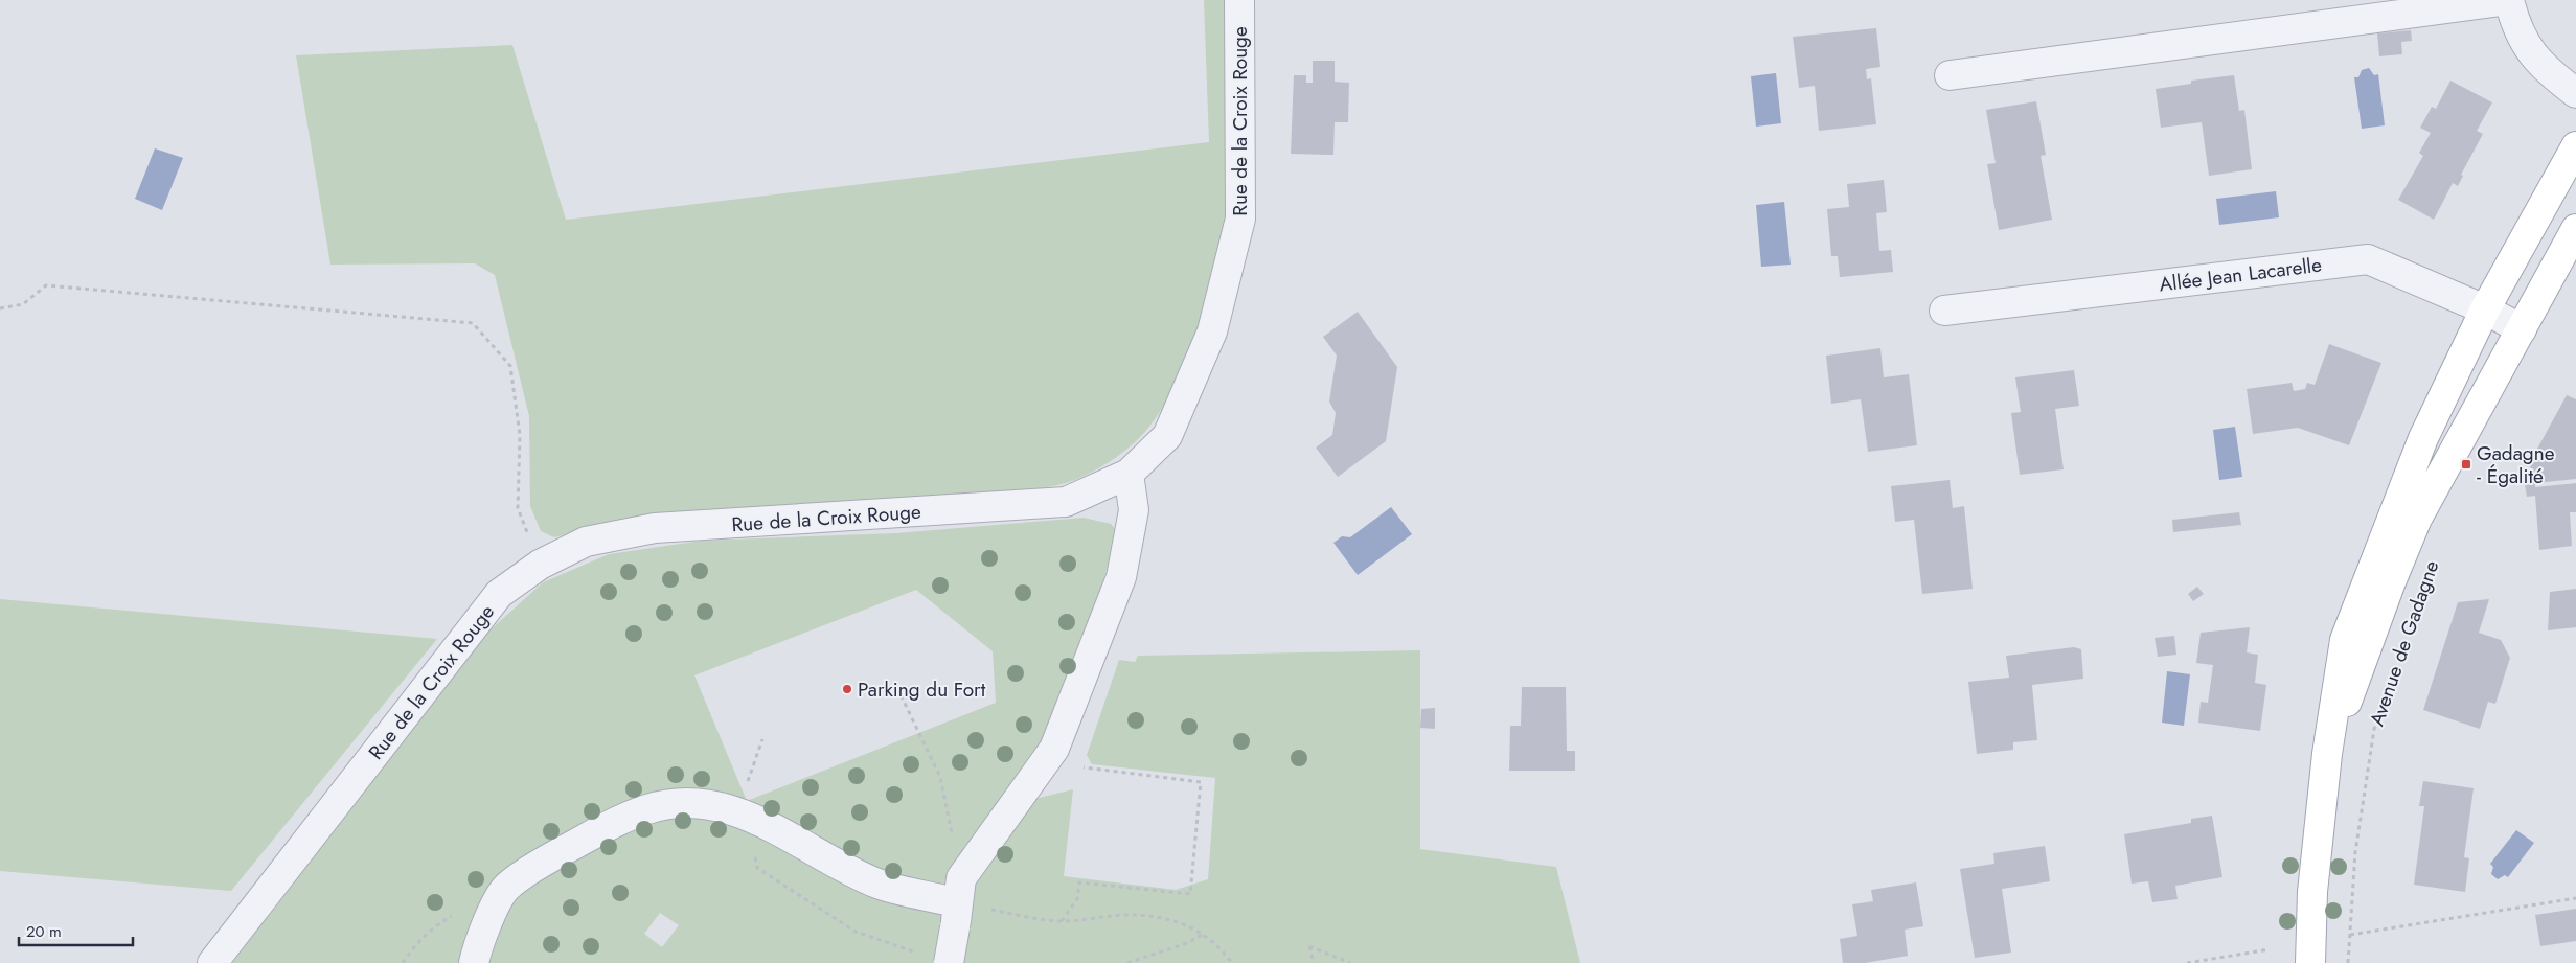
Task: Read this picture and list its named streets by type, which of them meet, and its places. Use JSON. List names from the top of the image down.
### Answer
{
  "streets": {
    "main road": ["Avenue de Gadagne"],
    "street": ["Rue de la Croix Rouge", "Allée Jean Lacarelle"]
  },
  "crossings": [
    ["Allée Jean Lacarelle", "Avenue de Gadagne"]
  ],
  "places": {
    "transit": ["Gadagne - Égalité"],
    "other": ["Parking du Fort"]
  },
  "scale_bar": "20 m"
}
